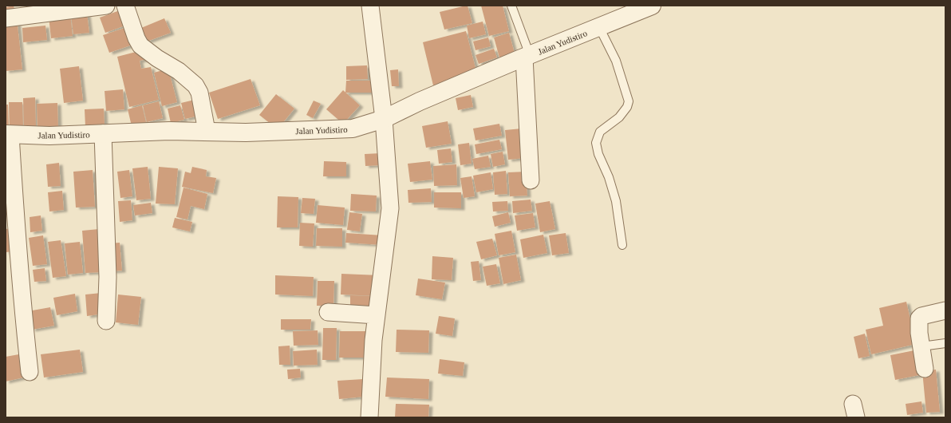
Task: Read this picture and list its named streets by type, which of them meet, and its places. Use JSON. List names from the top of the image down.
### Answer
{
  "streets": {
    "street": ["Jalan Yudistiro"]
  }
}
